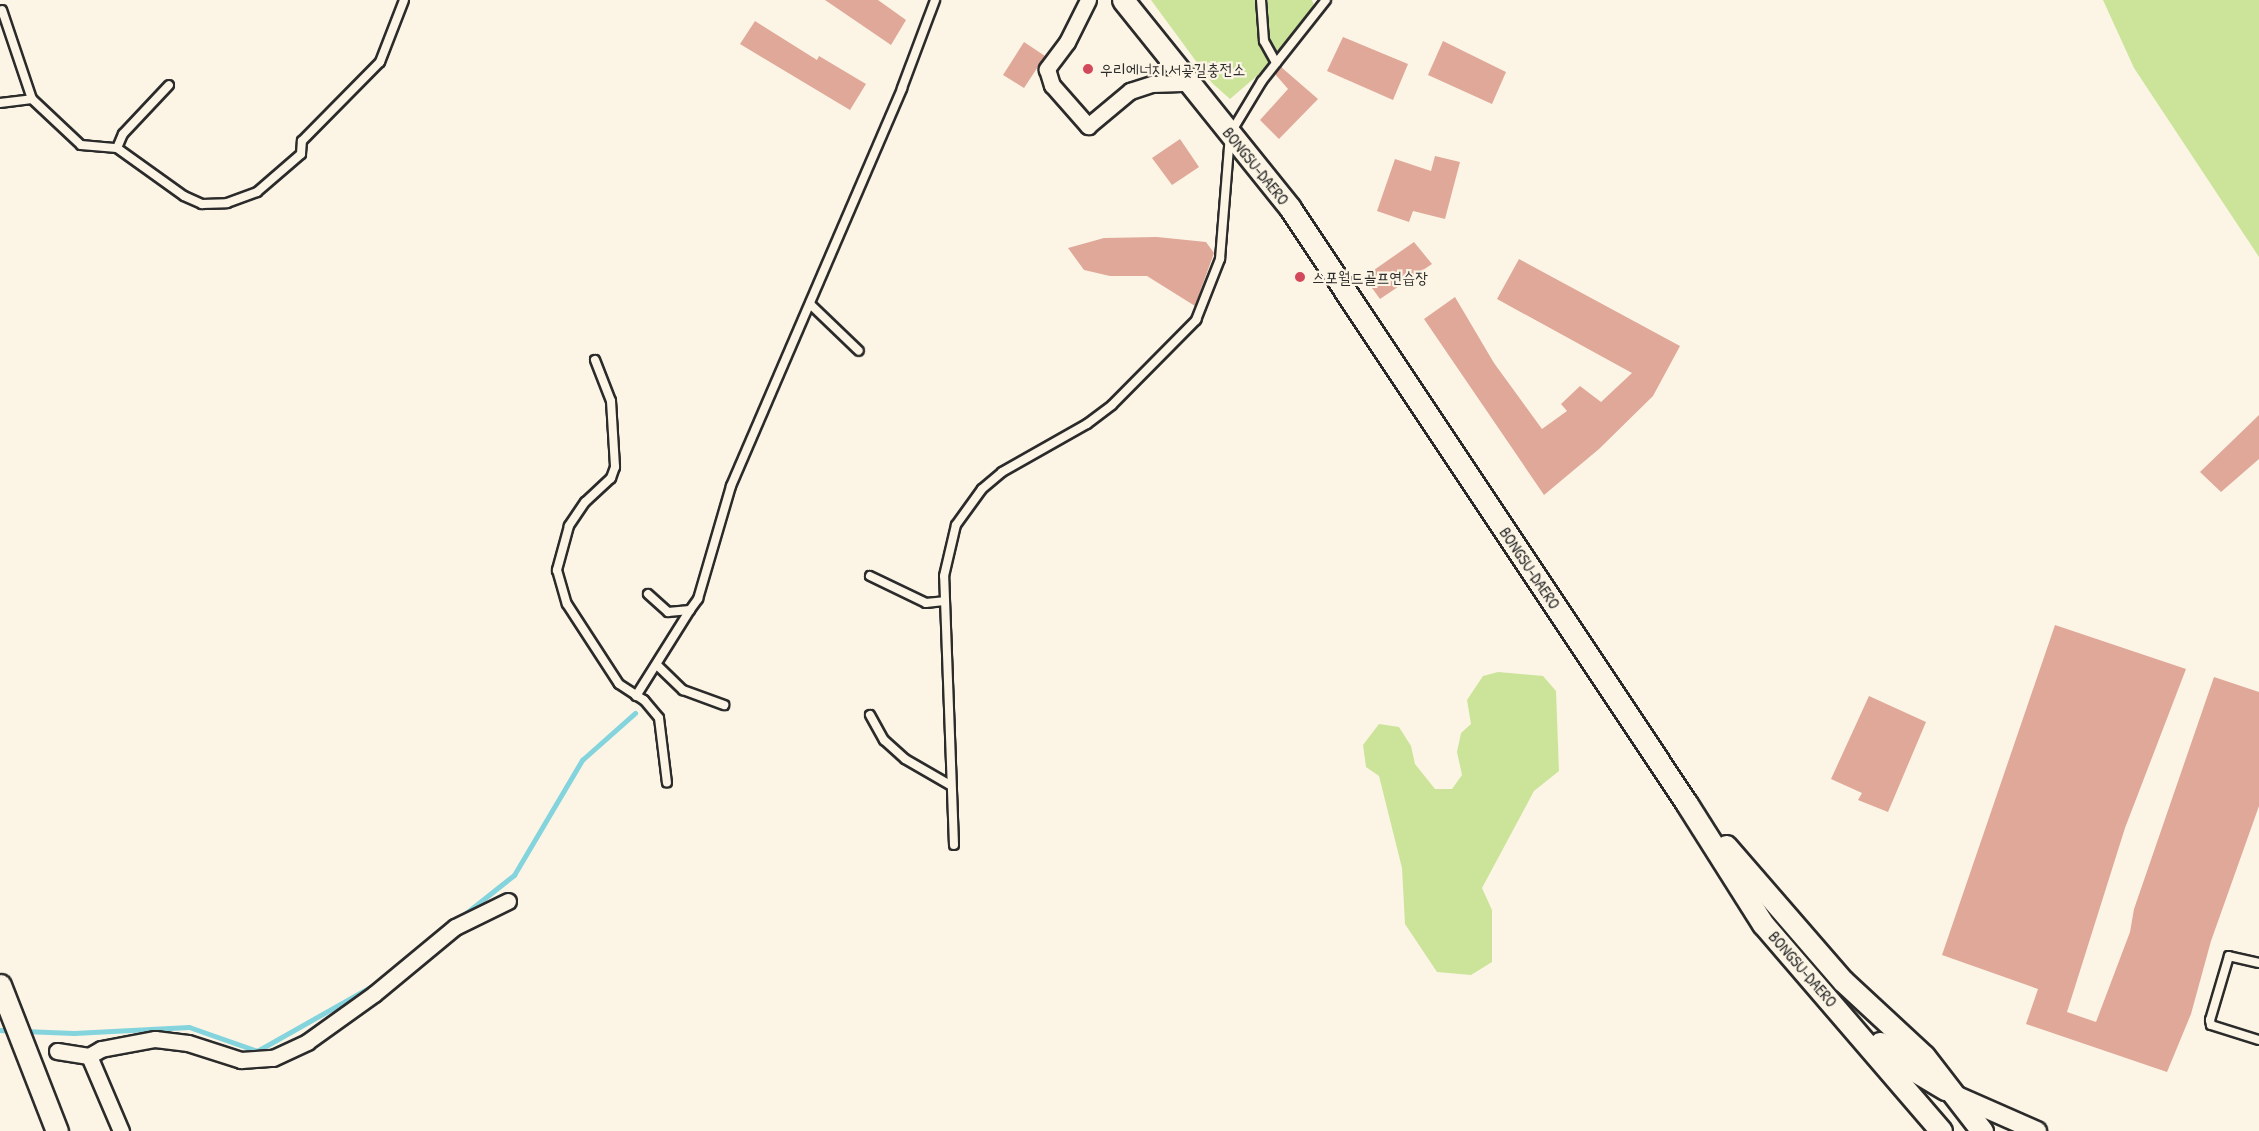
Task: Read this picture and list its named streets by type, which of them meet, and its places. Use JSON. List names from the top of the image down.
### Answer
{
  "streets": {
    "main road": ["BONGSU-DAERO"]
  },
  "places": ["우리에너지 서곶길충전소", "스포월드골프연습장"]
}
